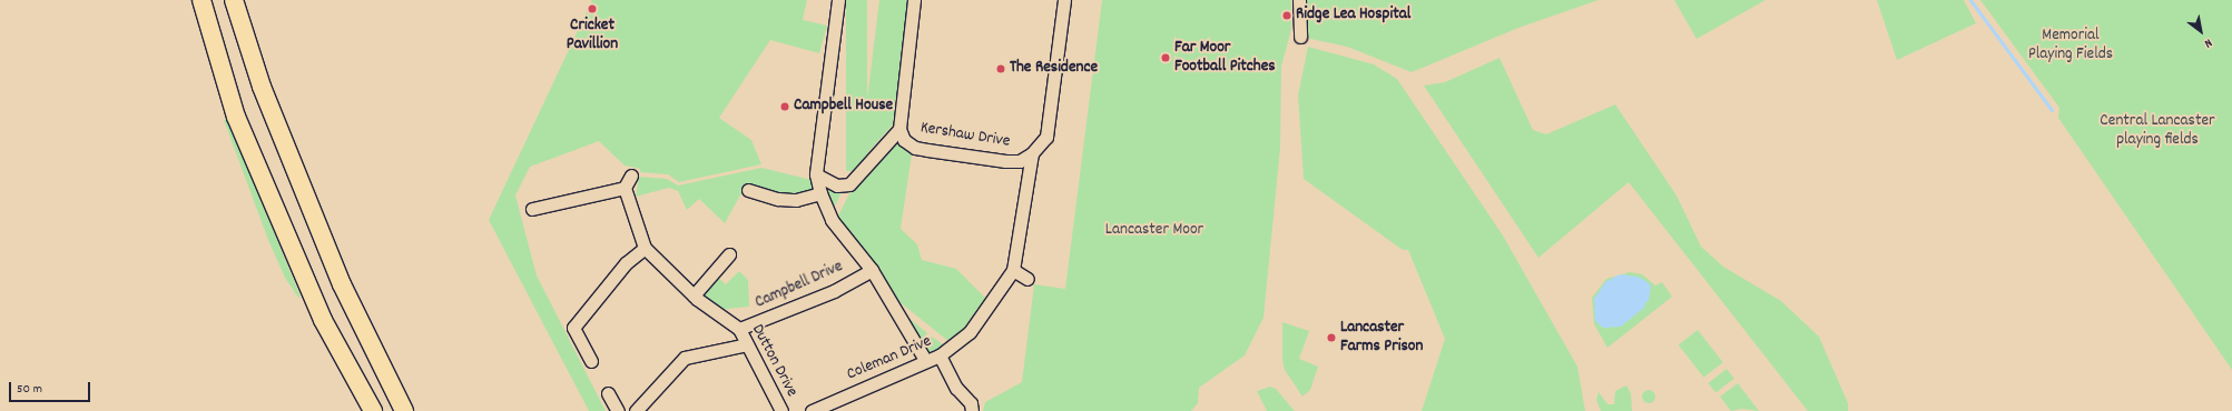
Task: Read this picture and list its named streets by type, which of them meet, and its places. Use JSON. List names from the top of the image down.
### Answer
{
  "streets": {
    "street": [
      "Kershaw Drive",
      "Campbell Drive",
      "Coleman Drive",
      "Dutton Drive"
    ]
  },
  "crossings": [
    ["Kershaw Drive", "Campbell Drive"],
    ["Kershaw Drive", "Coleman Drive"],
    ["Campbell Drive", "Coleman Drive"],
    ["Campbell Drive", "Dutton Drive"]
  ],
  "parks": ["Memorial Playing Fields", "Central Lancaster playing fields", "Lancaster Moor"],
  "places": [
    "Cricket Pavillion",
    "Ridge Lea Hospital",
    "Far Moor Football Pitches",
    "The Residence",
    "Campbell House",
    "Lancaster Farms Prison"
  ],
  "scale_bar": "50 m",
  "north": "bottom right"
}
